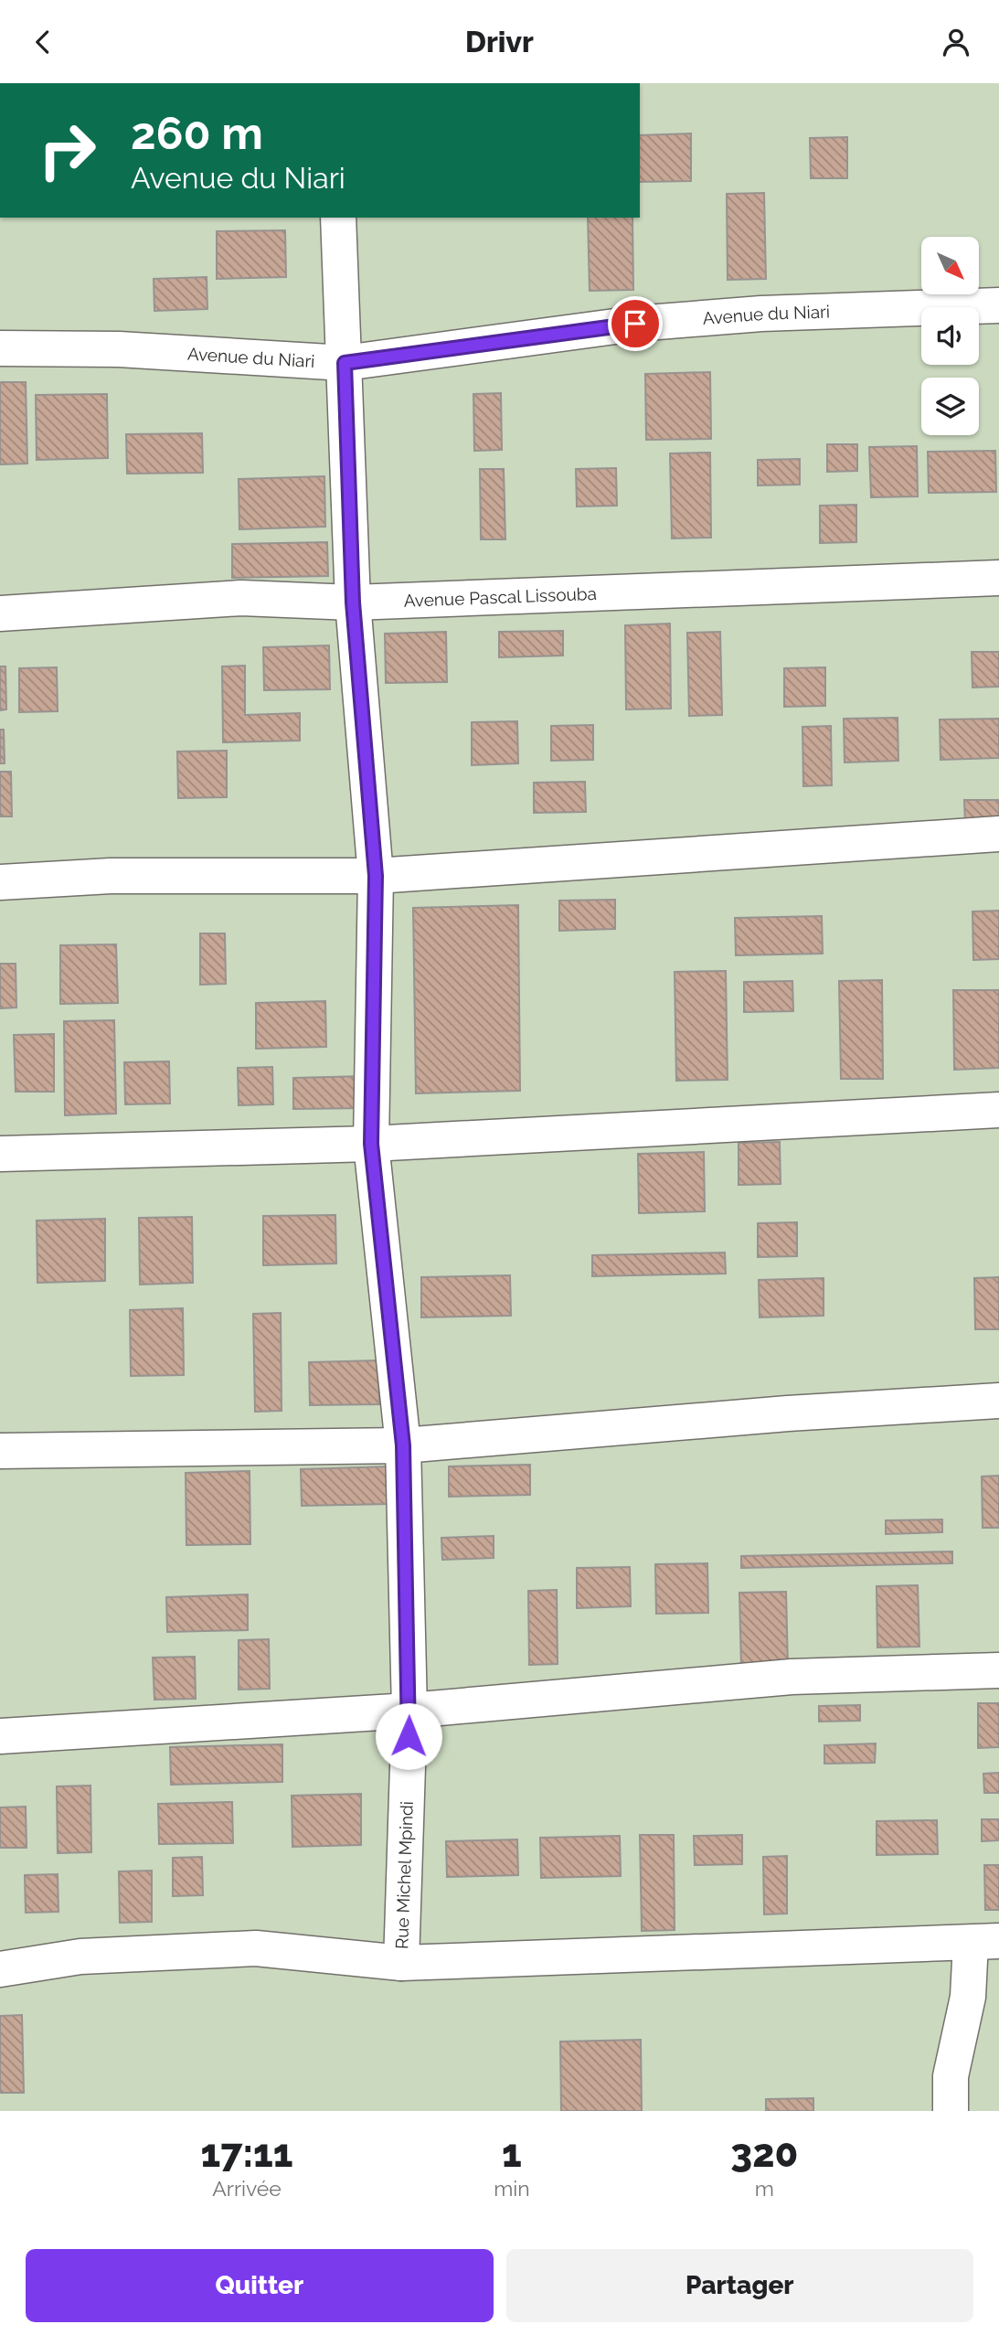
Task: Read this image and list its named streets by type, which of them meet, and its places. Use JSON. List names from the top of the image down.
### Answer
{
  "streets": {
    "street": ["Avenue du Niari", "Avenue Pascal Lissouba", "Rue Michel Mpindi"]
  },
  "crossings": [
    ["Avenue du Niari", "Rue Michel Mpindi"],
    ["Avenue Pascal Lissouba", "Rue Michel Mpindi"]
  ],
  "north": "bottom right",
  "page": {
    "header": "Drivr",
    "turn": ["260 m", "Avenue du Niari"],
    "eta": [
      "17:11",
      "Arrivée",
      "1",
      "min",
      "320",
      "m"
    ],
    "buttons": ["Quitter", "Partager"]
  }
}
